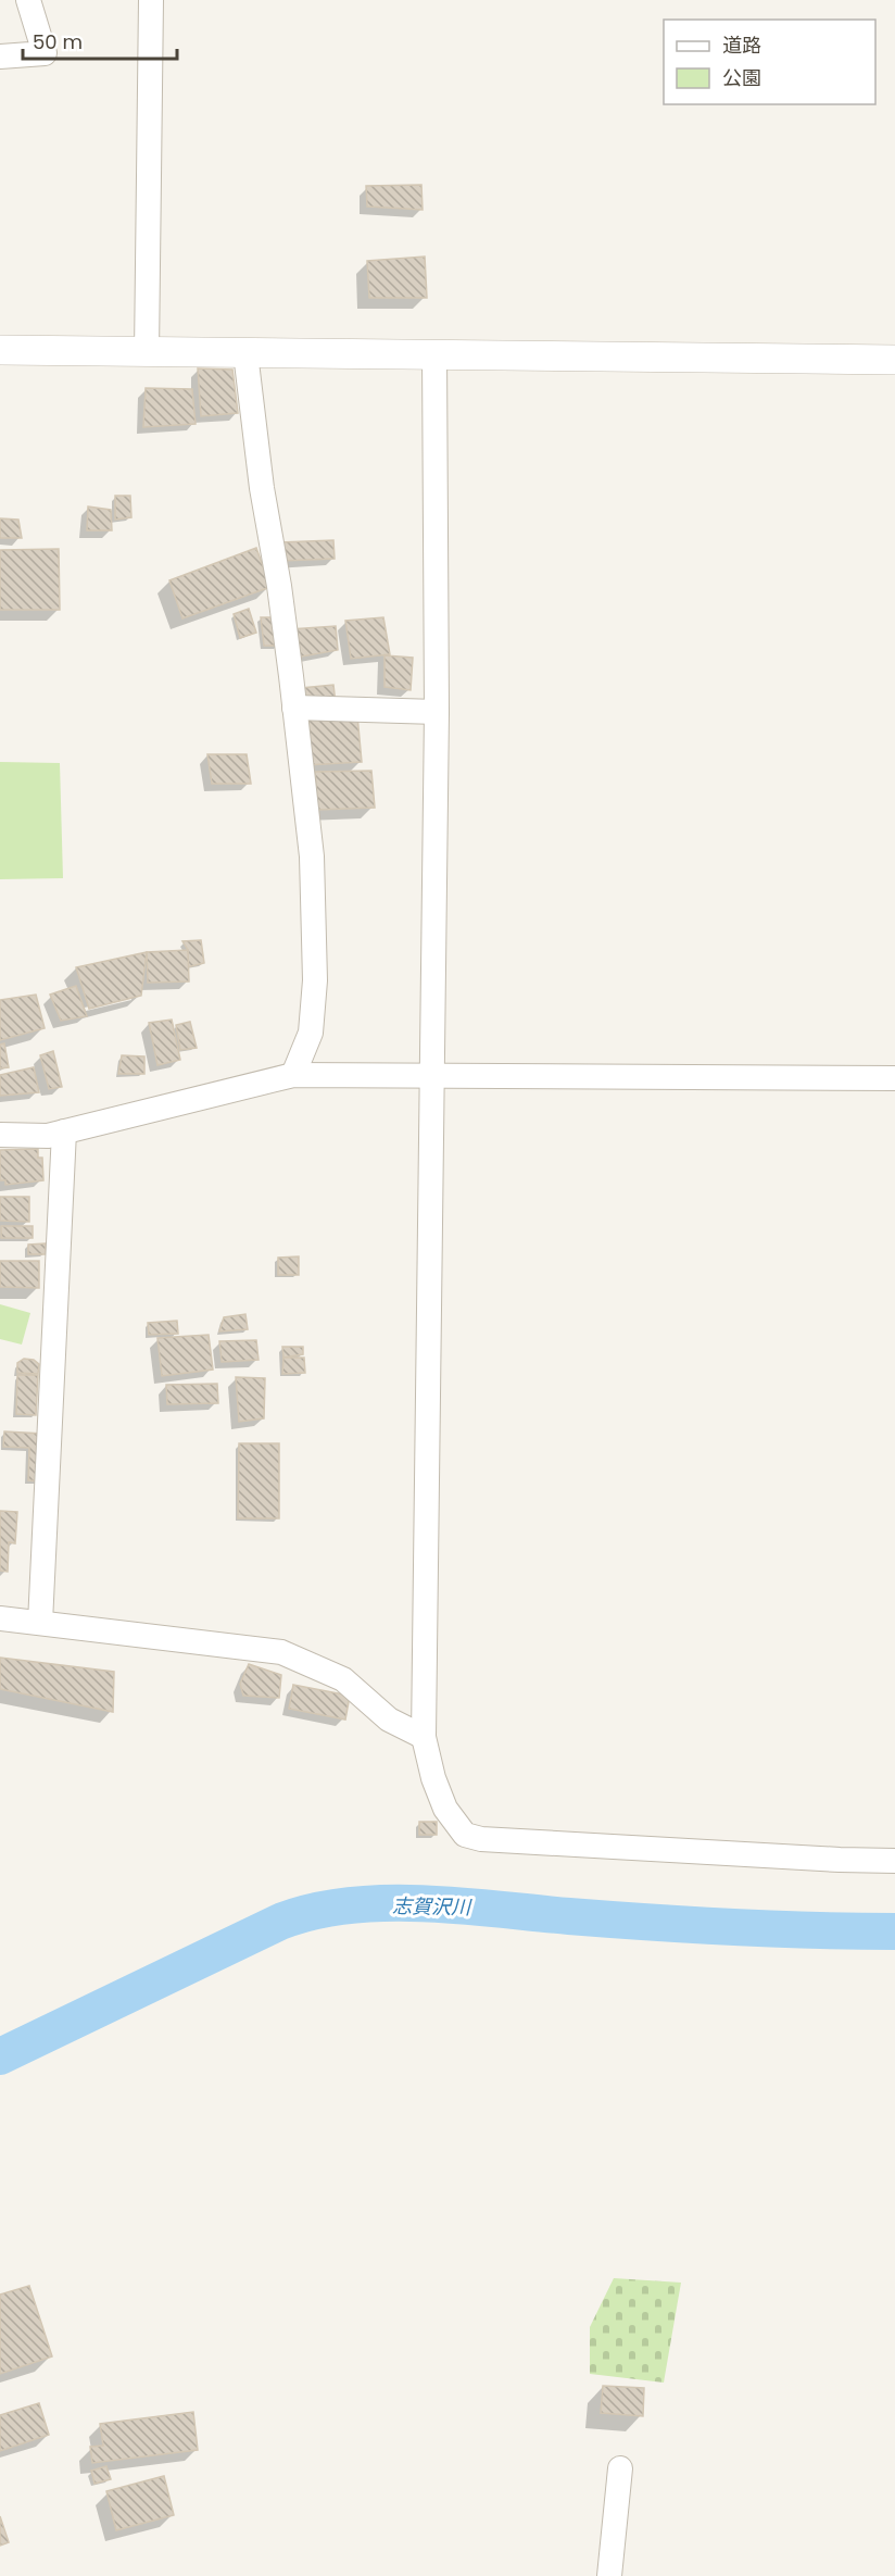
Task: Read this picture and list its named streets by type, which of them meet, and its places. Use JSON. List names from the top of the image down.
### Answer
{
  "water": ["志賀沢川"],
  "legend": ["道路", "公園"],
  "scale_bar": "50 m"
}
